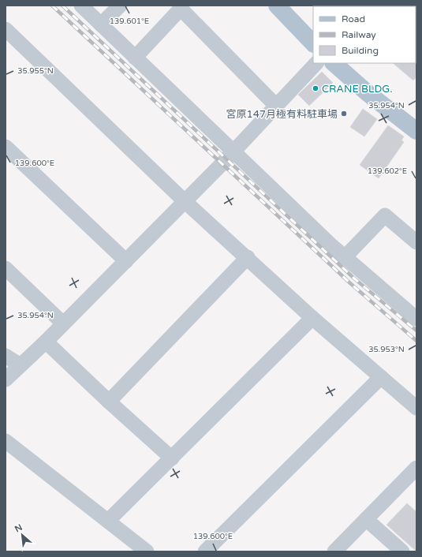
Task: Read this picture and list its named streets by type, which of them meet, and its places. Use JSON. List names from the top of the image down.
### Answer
{
  "places": ["CRANE BLDG.", "宮原147月極有料駐車場"],
  "legend": ["Road", "Railway", "Building"],
  "north": "top left",
  "coordinates": [
    "139.601°E",
    "35.955°N",
    "35.954°N",
    "139.600°E",
    "139.602°E",
    "35.953°N"
  ]
}
